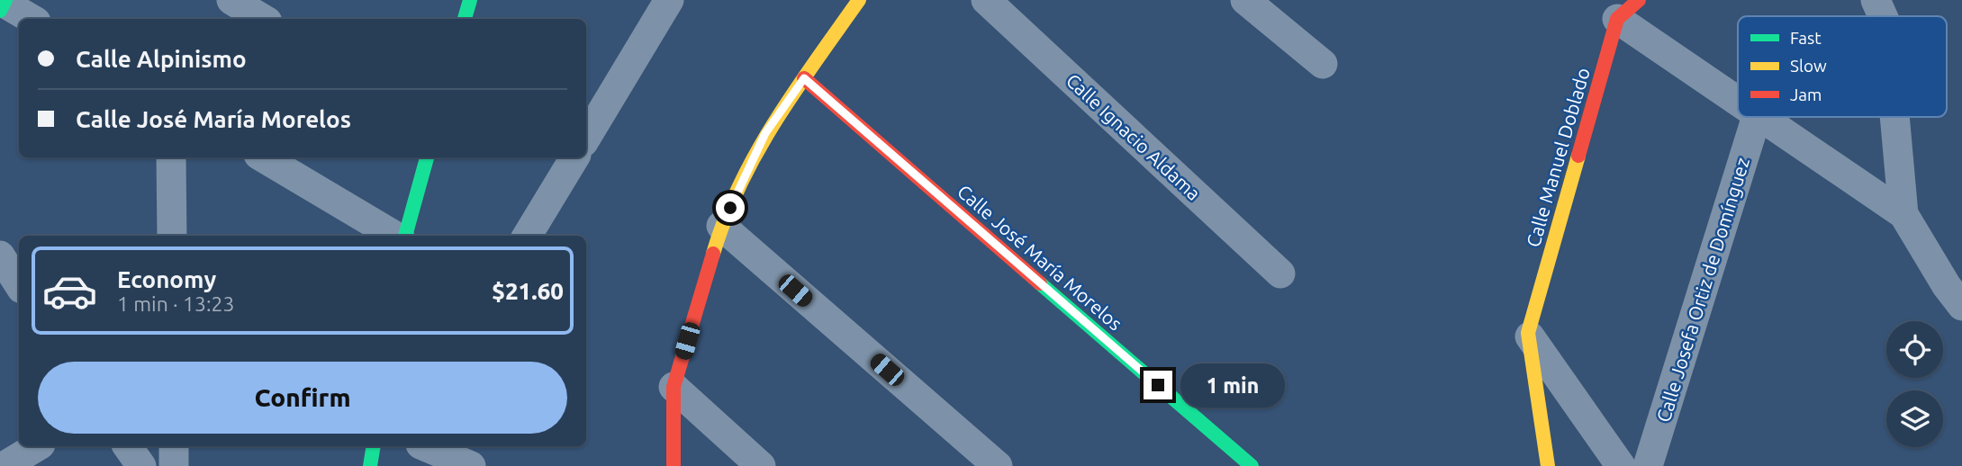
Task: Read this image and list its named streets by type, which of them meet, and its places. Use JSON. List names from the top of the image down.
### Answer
{
  "streets": {
    "street": [
      "Calle Ignacio Aldama",
      "Calle Manuel Doblado",
      "Calle José María Morelos",
      "Calle Josefa Ortiz de Domínguez"
    ]
  },
  "legend": ["Fast", "Slow", "Jam"],
  "page": {
    "banner": ["Calle Alpinismo", "Calle José María Morelos"],
    "list": [
      {
        "name": "Economy",
        "note": "1 min · 13:23",
        "value": "$21.60"
      }
    ],
    "buttons": "Confirm",
    "bubble": "1 min"
  }
}
